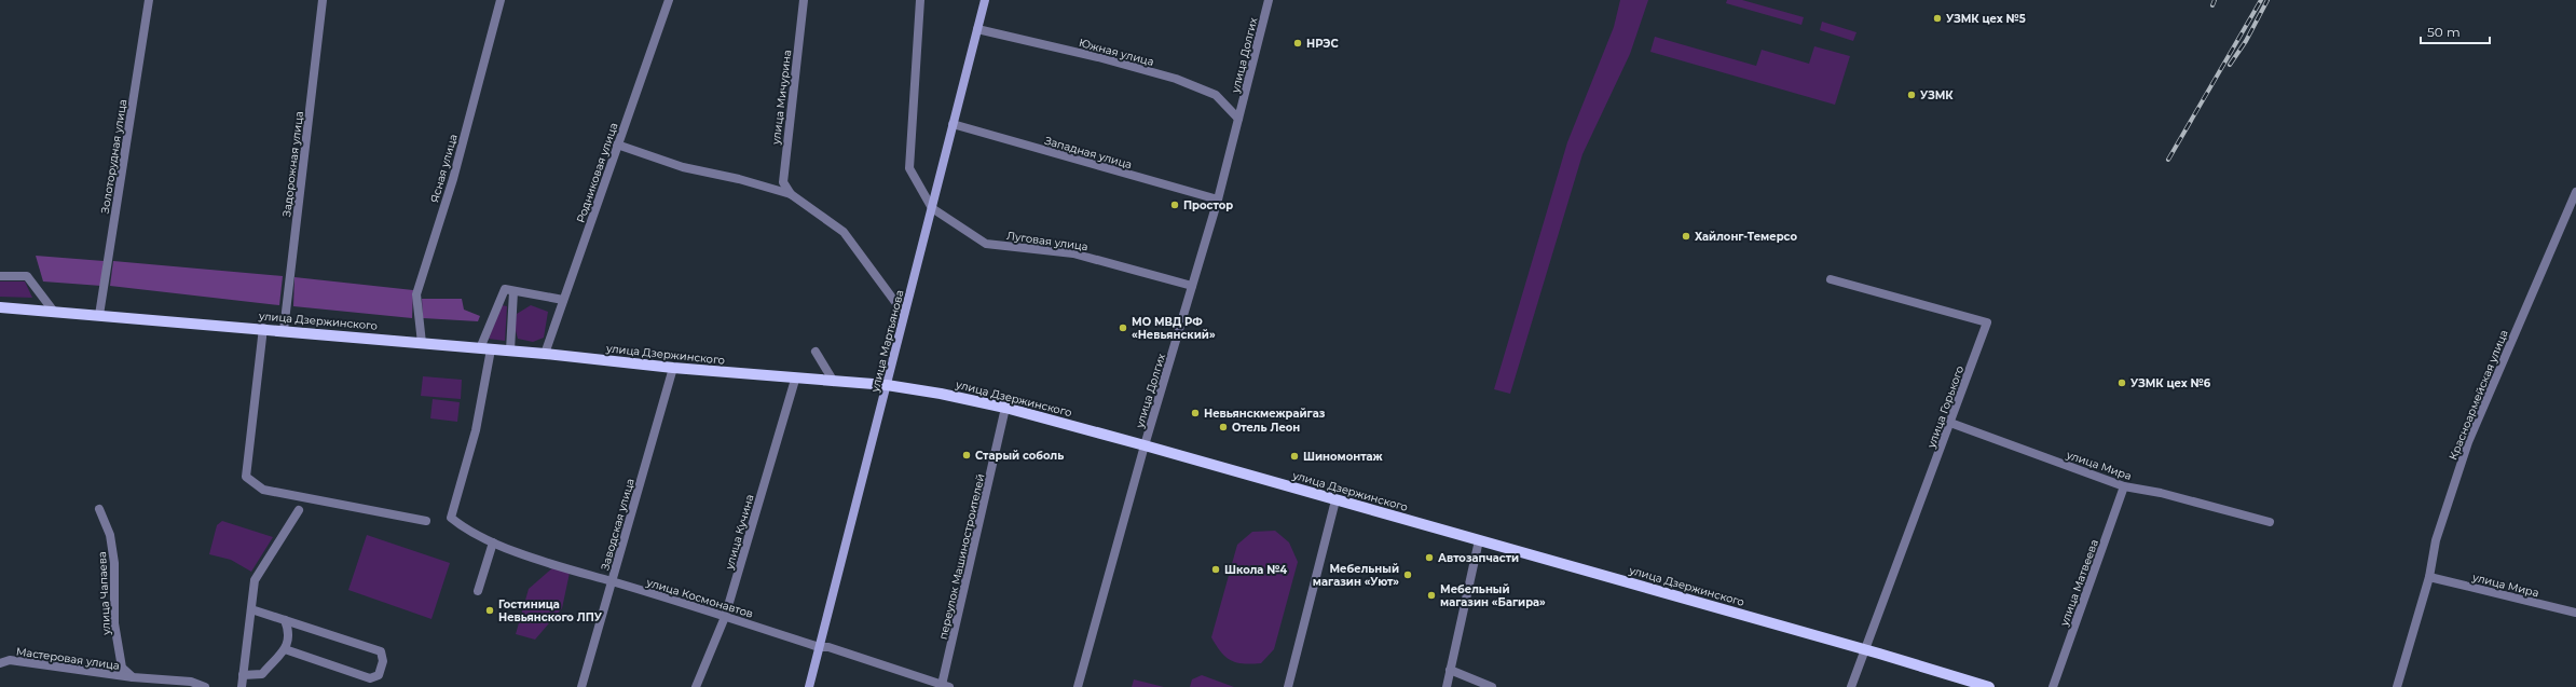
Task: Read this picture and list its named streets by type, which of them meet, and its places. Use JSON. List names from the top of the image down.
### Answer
{
  "streets": {
    "main road": ["улица Дзержинского", "улица Мартьянова"],
    "street": [
      "Южная улица",
      "улица Долгих",
      "улица Мичурина",
      "Западная улица",
      "Золоторудная улица",
      "Задорожная улица",
      "Ясная улица",
      "Родниковая улица",
      "Луговая улица",
      "Красноармейская улица",
      "улица Горького",
      "улица Мира",
      "Заводская улица",
      "улица Кучина",
      "переулок Машиностроителей",
      "улица Матвеева",
      "улица Чапаева",
      "улица Космонавтов",
      "Мастеровая улица"
    ]
  },
  "crossings": [
    ["Южная улица", "улица Долгих"],
    ["Южная улица", "улица Мартьянова"],
    ["улица Долгих", "Западная улица"],
    ["улица Долгих", "Луговая улица"],
    ["улица Долгих", "улица Дзержинского"],
    ["Западная улица", "улица Мартьянова"],
    ["Золоторудная улица", "улица Дзержинского"],
    ["Задорожная улица", "улица Дзержинского"],
    ["Ясная улица", "улица Дзержинского"],
    ["Родниковая улица", "улица Дзержинского"],
    ["Луговая улица", "улица Мартьянова"],
    ["улица Дзержинского", "улица Мартьянова"],
    ["улица Дзержинского", "улица Горького"],
    ["улица Дзержинского", "Заводская улица"],
    ["улица Дзержинского", "улица Кучина"],
    ["улица Дзержинского", "переулок Машиностроителей"],
    ["улица Дзержинского", "улица Космонавтов"],
    ["улица Мартьянова", "улица Космонавтов"],
    ["Красноармейская улица", "улица Мира"],
    ["улица Горького", "улица Мира"],
    ["улица Мира", "улица Матвеева"],
    ["Заводская улица", "улица Космонавтов"],
    ["улица Кучина", "улица Космонавтов"],
    ["переулок Машиностроителей", "улица Космонавтов"],
    ["улица Чапаева", "Мастеровая улица"]
  ],
  "places": [
    "УЗМК цех №5",
    "НРЭС",
    "УЗМК",
    "Простор",
    "Хайлонг-Темерсо",
    "МО МВД РФ «Невьянский»",
    "УЗМК цех №6",
    "Невьянскмежрайгаз",
    "Отель Леон",
    "Старый соболь",
    "Шиномонтаж",
    "Автозапчасти",
    "Школа №4",
    "Мебельный магазин «Уют»",
    "Мебельный магазин «Багира»",
    "Гостиница Невьянского ЛПУ"
  ],
  "scale_bar": "50 m"
}
